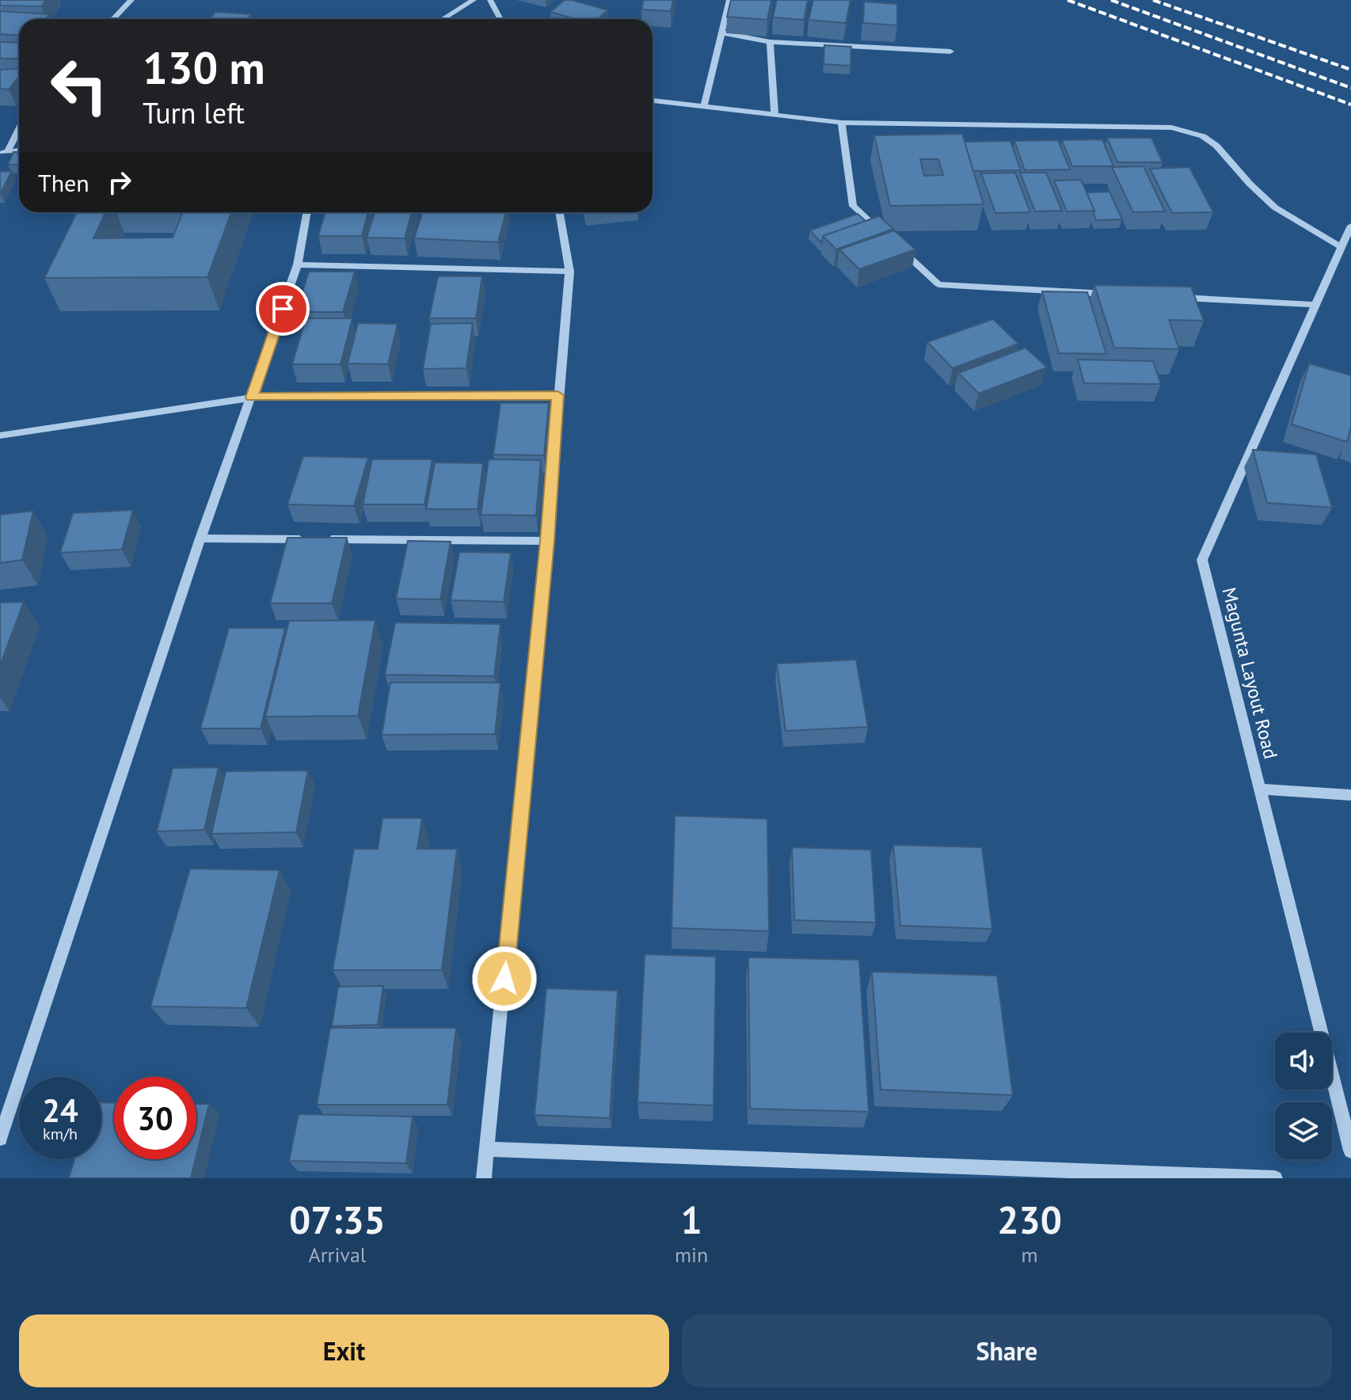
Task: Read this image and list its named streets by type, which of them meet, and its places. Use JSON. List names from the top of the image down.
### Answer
{
  "streets": {
    "street": ["Magunta Layout Road"]
  },
  "page": {
    "turn": ["130 m", "Turn left"],
    "then": "Then",
    "speed": "24 km/h",
    "limit": "30",
    "eta": [
      "07:35",
      "Arrival",
      "1",
      "min",
      "230",
      "m"
    ],
    "buttons": ["Exit", "Share"]
  }
}
